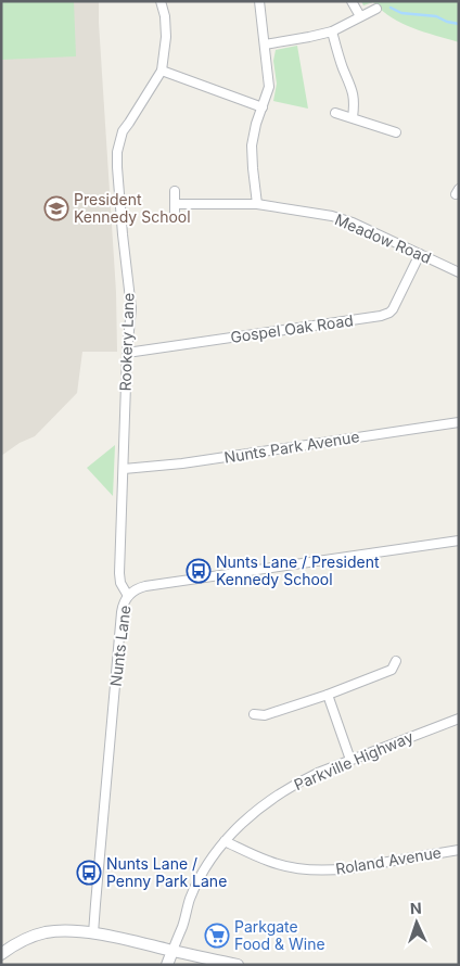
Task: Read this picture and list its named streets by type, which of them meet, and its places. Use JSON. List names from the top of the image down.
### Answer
{
  "streets": {
    "street": [
      "Meadow Road",
      "Gospel Oak Road",
      "Rookery Lane",
      "Nunts Park Avenue",
      "Nunts Lane",
      "Parkville Highway",
      "Roland Avenue"
    ]
  },
  "crossings": [
    ["Meadow Road", "Gospel Oak Road"],
    ["Gospel Oak Road", "Rookery Lane"],
    ["Rookery Lane", "Nunts Park Avenue"],
    ["Rookery Lane", "Nunts Lane"],
    ["Parkville Highway", "Roland Avenue"]
  ],
  "places": {
    "school or university": ["President Kennedy School"],
    "bus stop": ["Nunts Lane / President Kennedy School", "Nunts Lane / Penny Park Lane"],
    "supermarket": ["Parkgate Food & Wine"]
  },
  "north": "top"
}
